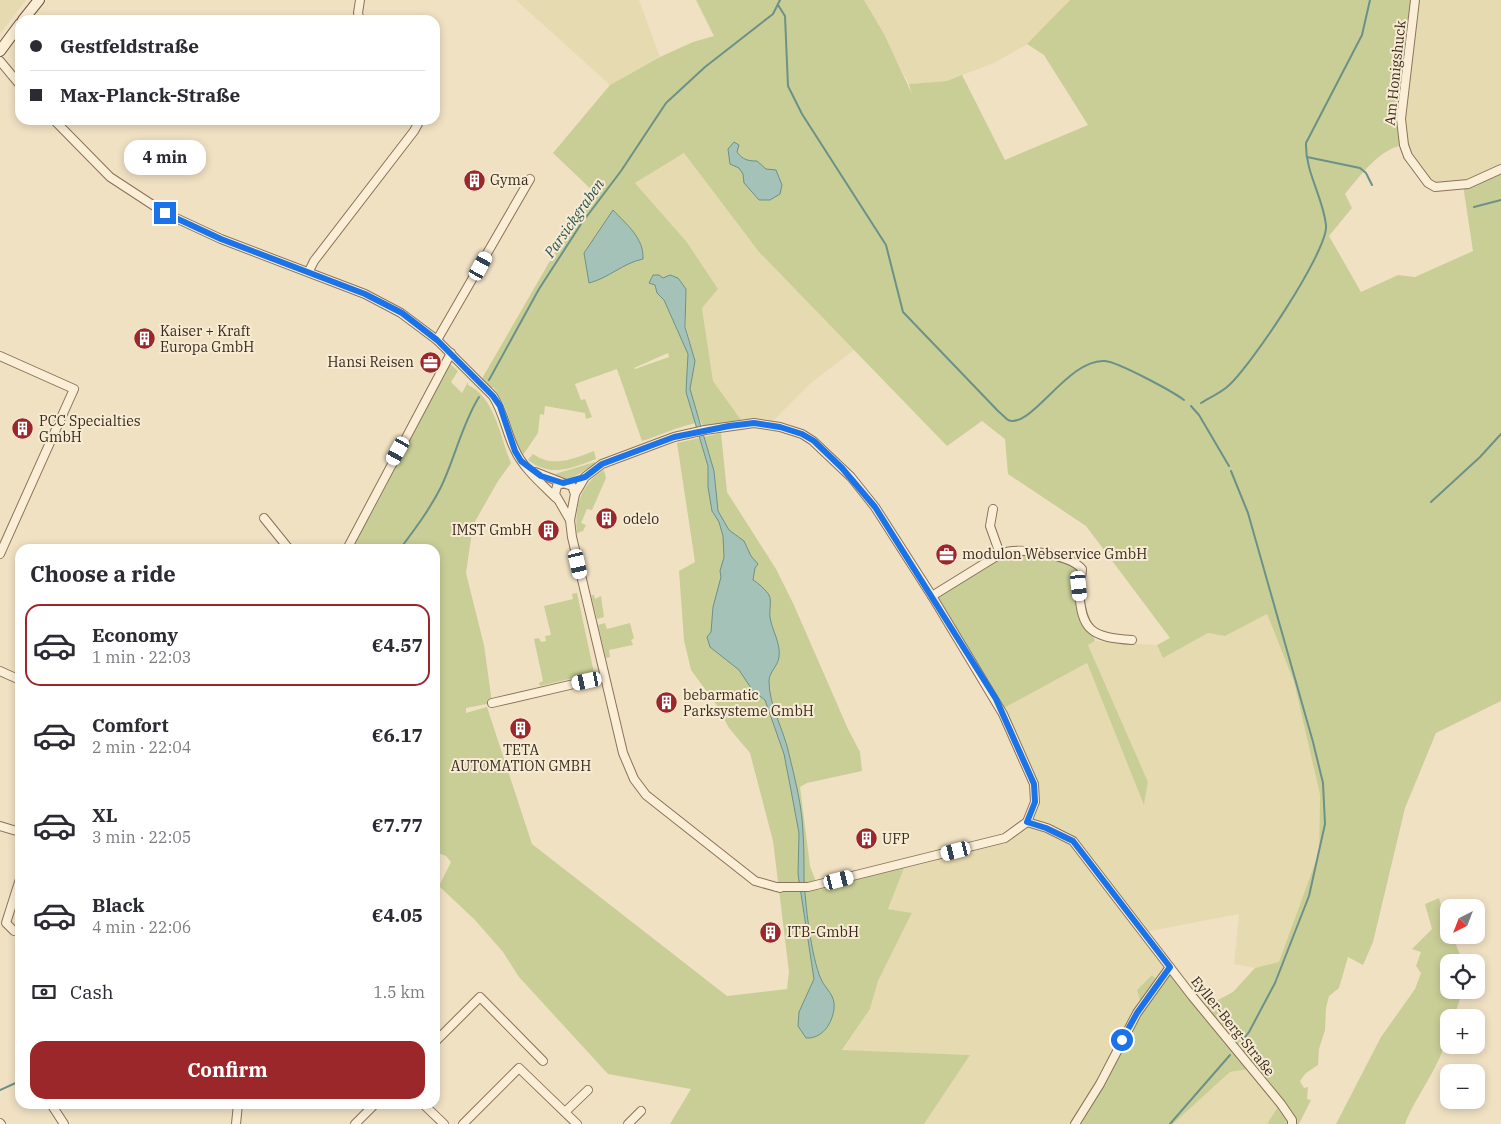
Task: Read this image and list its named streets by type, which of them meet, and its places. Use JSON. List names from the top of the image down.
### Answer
{
  "streets": {
    "street": ["Am Honigshuck", "Eyller-Berg-Straße"]
  },
  "water": ["Parsickgraben"],
  "places": {
    "building": [
      "Gyma",
      "Kaiser + Kraft Europa GmbH",
      "PCC Specialties GmbH",
      "odelo",
      "IMST GmbH",
      "bebarmatic Parksysteme GmbH",
      "TETA AUTOMATION GMBH",
      "UFP",
      "ITB-GmbH"
    ],
    "office": ["Hansi Reisen", "modulon Webservice GmbH"]
  },
  "north": "bottom left",
  "page": {
    "banner": ["Gestfeldstraße", "Max-Planck-Straße"],
    "bubble": "4 min",
    "heading": "Choose a ride",
    "list": [
      {
        "name": "Economy",
        "note": "1 min · 22:03",
        "value": "€4.57"
      },
      {
        "name": "Comfort",
        "note": "2 min · 22:04",
        "value": "€6.17"
      },
      {
        "name": "XL",
        "note": "3 min · 22:05",
        "value": "€7.77"
      },
      {
        "name": "Black",
        "note": "4 min · 22:06",
        "value": "€4.05"
      }
    ],
    "map_buttons": ["+", "−"],
    "pay": ["Cash", "1.5 km"],
    "buttons": "Confirm"
  }
}
